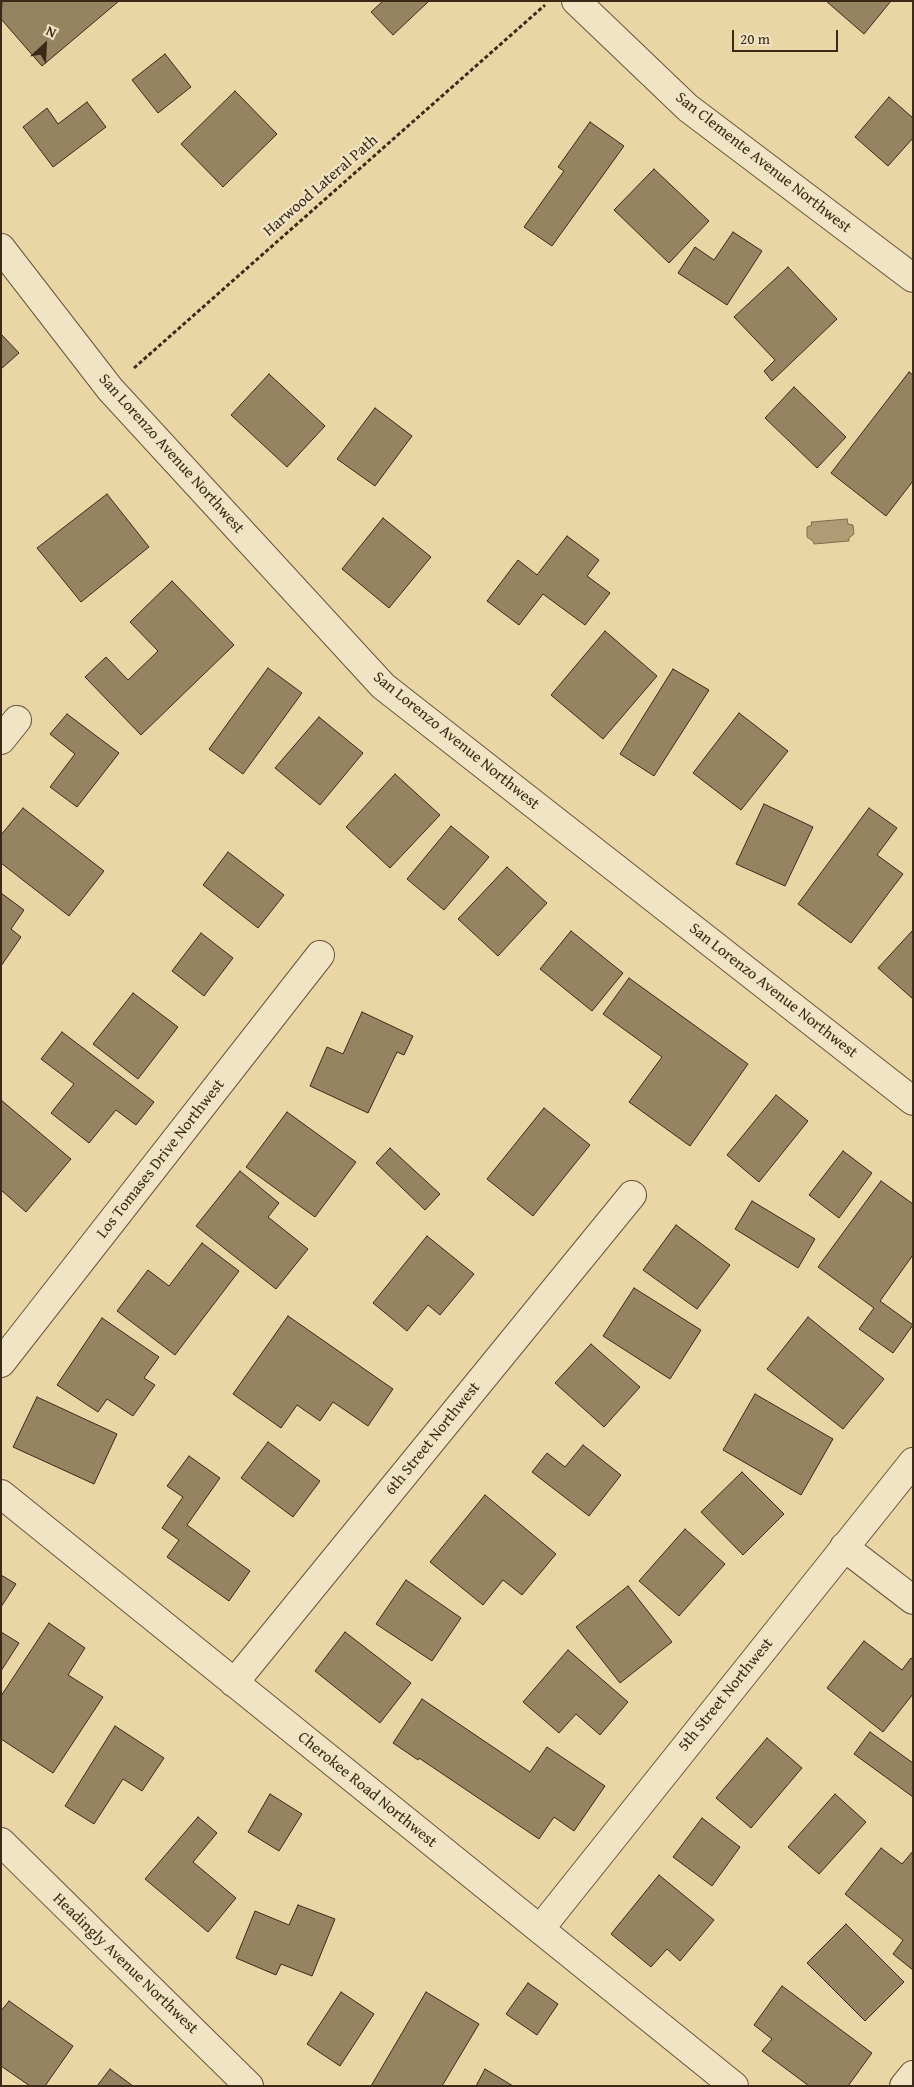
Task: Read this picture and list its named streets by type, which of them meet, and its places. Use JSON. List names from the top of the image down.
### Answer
{
  "streets": {
    "street": [
      "San Clemente Avenue Northwest",
      "San Lorenzo Avenue Northwest",
      "Los Tomases Drive Northwest",
      "6th Street Northwest",
      "5th Street Northwest",
      "Cherokee Road Northwest",
      "Headingly Avenue Northwest"
    ],
    "path": ["Harwood Lateral Path"]
  },
  "crossings": [
    ["Harwood Lateral Path", "San Lorenzo Avenue Northwest"],
    ["6th Street Northwest", "Cherokee Road Northwest"],
    ["5th Street Northwest", "Cherokee Road Northwest"]
  ],
  "scale_bar": "20 m",
  "north": "top right"
}
